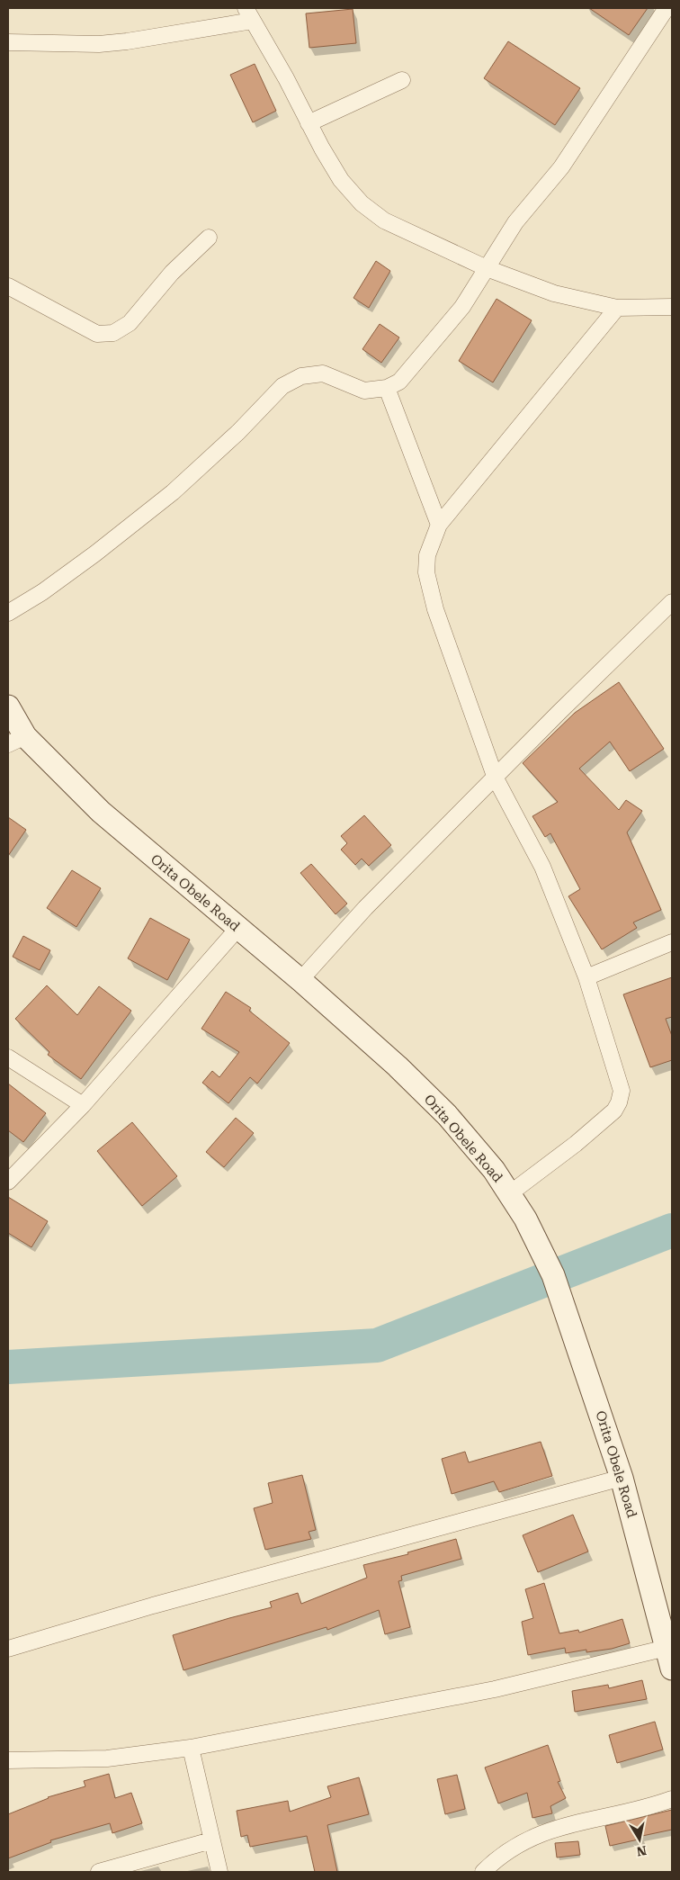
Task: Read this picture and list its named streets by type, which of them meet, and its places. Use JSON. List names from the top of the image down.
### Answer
{
  "streets": {
    "main road": ["Orita Obele Road"]
  },
  "north": "bottom"
}
